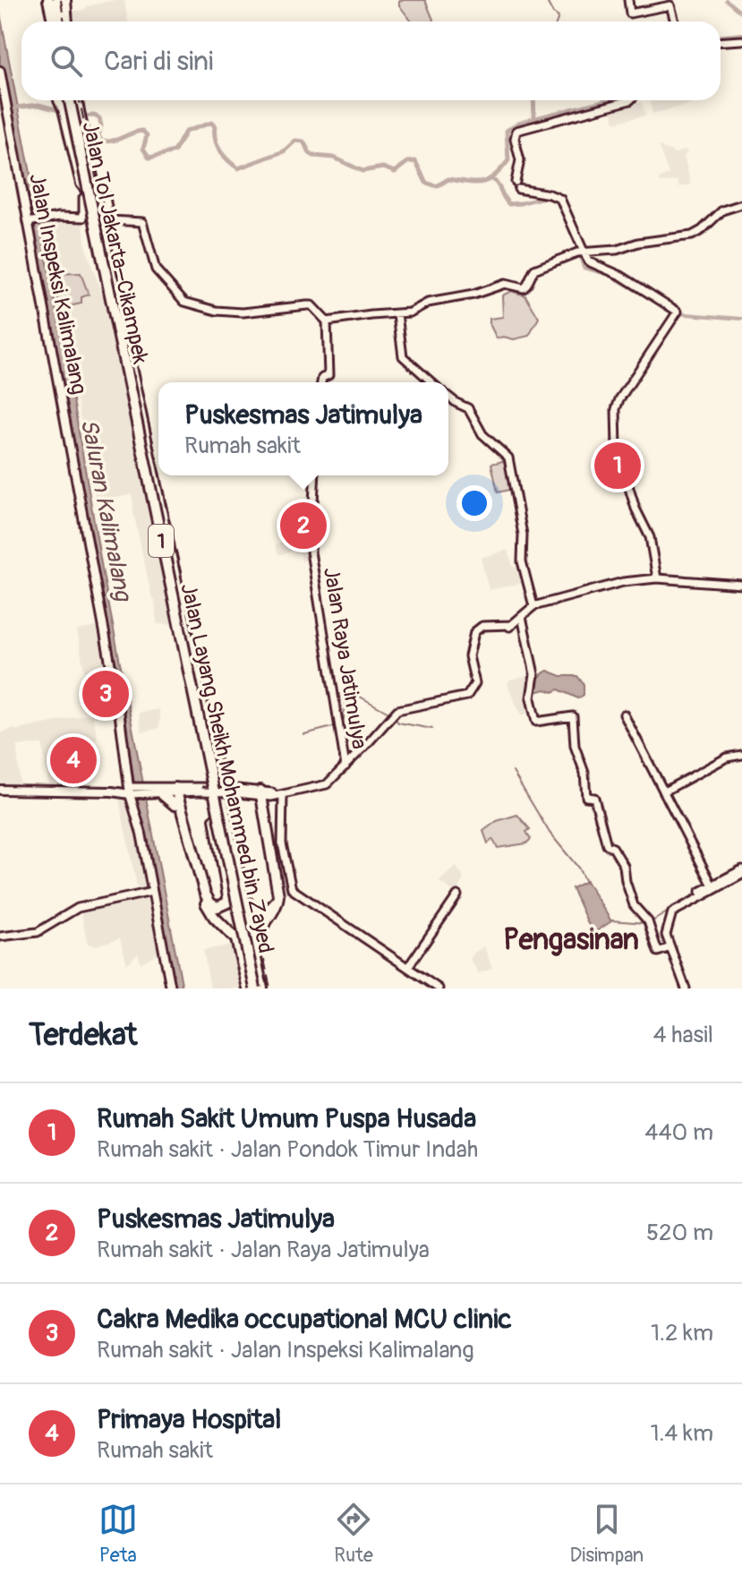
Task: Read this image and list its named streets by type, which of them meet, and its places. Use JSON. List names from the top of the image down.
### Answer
{
  "streets": {
    "highway": ["Jalan Tol Jakarta–Cikampek", "1", "Jalan Layang Sheikh Mohammed bin Zayed"],
    "main road": ["Jalan Inspeksi Kalimalang", "Jalan Raya Jatimulya"]
  },
  "crossings": [
    ["Jalan Tol Jakarta–Cikampek", "Jalan Layang Sheikh Mohammed bin Zayed"]
  ],
  "districts": ["Pengasinan"],
  "water": ["Saluran Kalimalang"],
  "page": {
    "search": "Cari di sini",
    "popup": ["Puskesmas Jatimulya", "Rumah sakit"],
    "pins": [
      "1",
      "2",
      "3",
      "4"
    ],
    "heading": ["Terdekat", "4 hasil"],
    "list": [
      {
        "mark": "1",
        "name": "Rumah Sakit Umum Puspa Husada",
        "note": "Rumah sakit · Jalan Pondok Timur Indah",
        "value": "440 m"
      },
      {
        "mark": "2",
        "name": "Puskesmas Jatimulya",
        "note": "Rumah sakit · Jalan Raya Jatimulya",
        "value": "520 m"
      },
      {
        "mark": "3",
        "name": "Cakra Medika occupational MCU clinic",
        "note": "Rumah sakit · Jalan Inspeksi Kalimalang",
        "value": "1.2 km"
      },
      {
        "mark": "4",
        "name": "Primaya Hospital",
        "note": "Rumah sakit",
        "value": "1.4 km"
      }
    ],
    "nav": ["Peta", "Rute", "Disimpan"]
  }
}
